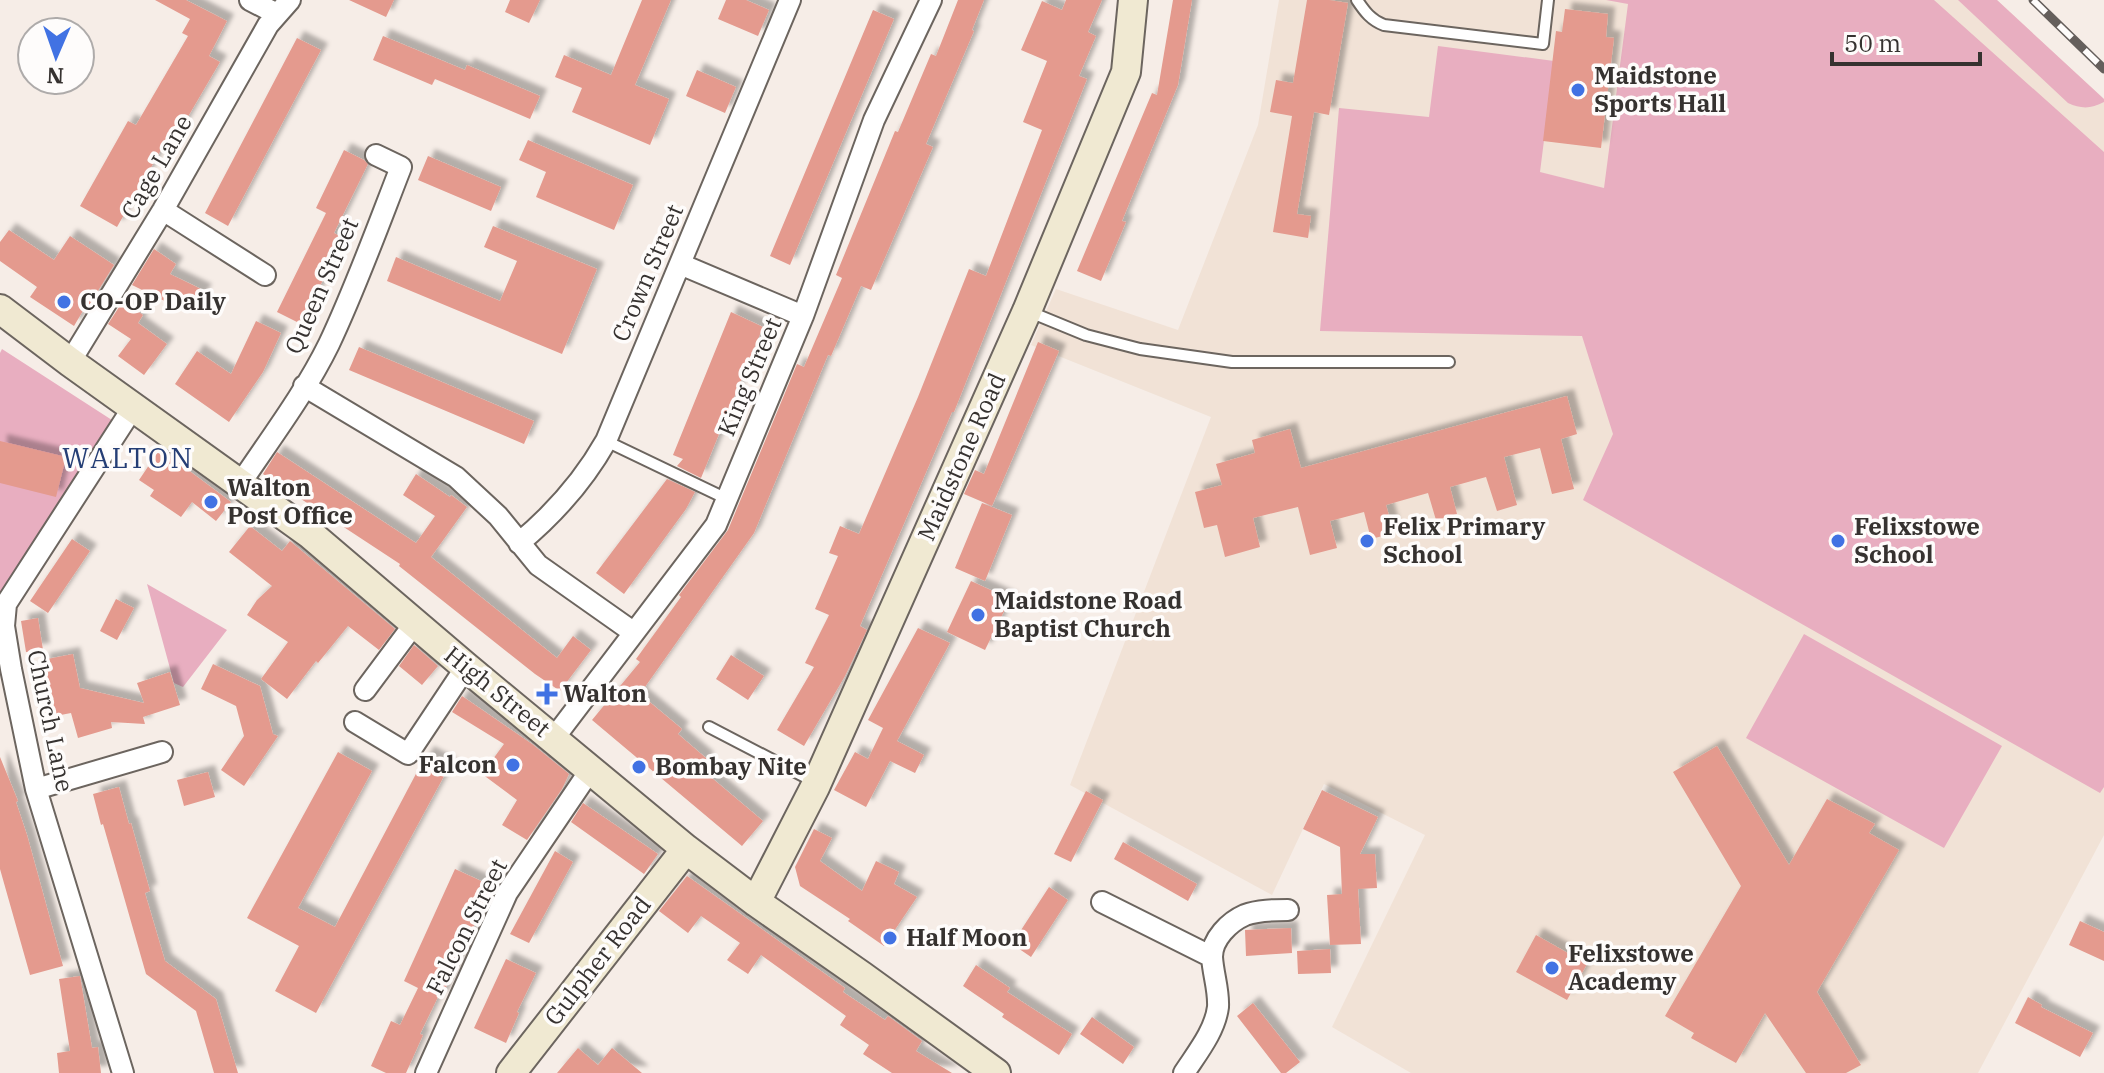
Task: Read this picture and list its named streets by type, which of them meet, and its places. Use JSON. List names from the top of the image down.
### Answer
{
  "streets": {
    "street": [
      "Cage Lane",
      "Crown Street",
      "Queen Street",
      "King Street",
      "Maidstone Road",
      "High Street",
      "Church Lane",
      "Falcon Street",
      "Gulpher Road"
    ]
  },
  "crossings": [
    ["Cage Lane", "High Street"],
    ["Queen Street", "High Street"],
    ["King Street", "High Street"],
    ["Maidstone Road", "High Street"],
    ["High Street", "Church Lane"],
    ["High Street", "Falcon Street"],
    ["High Street", "Gulpher Road"]
  ],
  "districts": ["WALTON"],
  "places": {
    "other": [
      "Maidstone Sports Hall",
      "CO-OP Daily",
      "Walton Post Office",
      "Felix Primary School",
      "Felixstowe School",
      "Maidstone Road Baptist Church",
      "Falcon",
      "Bombay Nite",
      "Half Moon",
      "Felixstowe Academy"
    ],
    "health": ["Walton"]
  },
  "scale_bar": "50 m",
  "north": "bottom"
}
